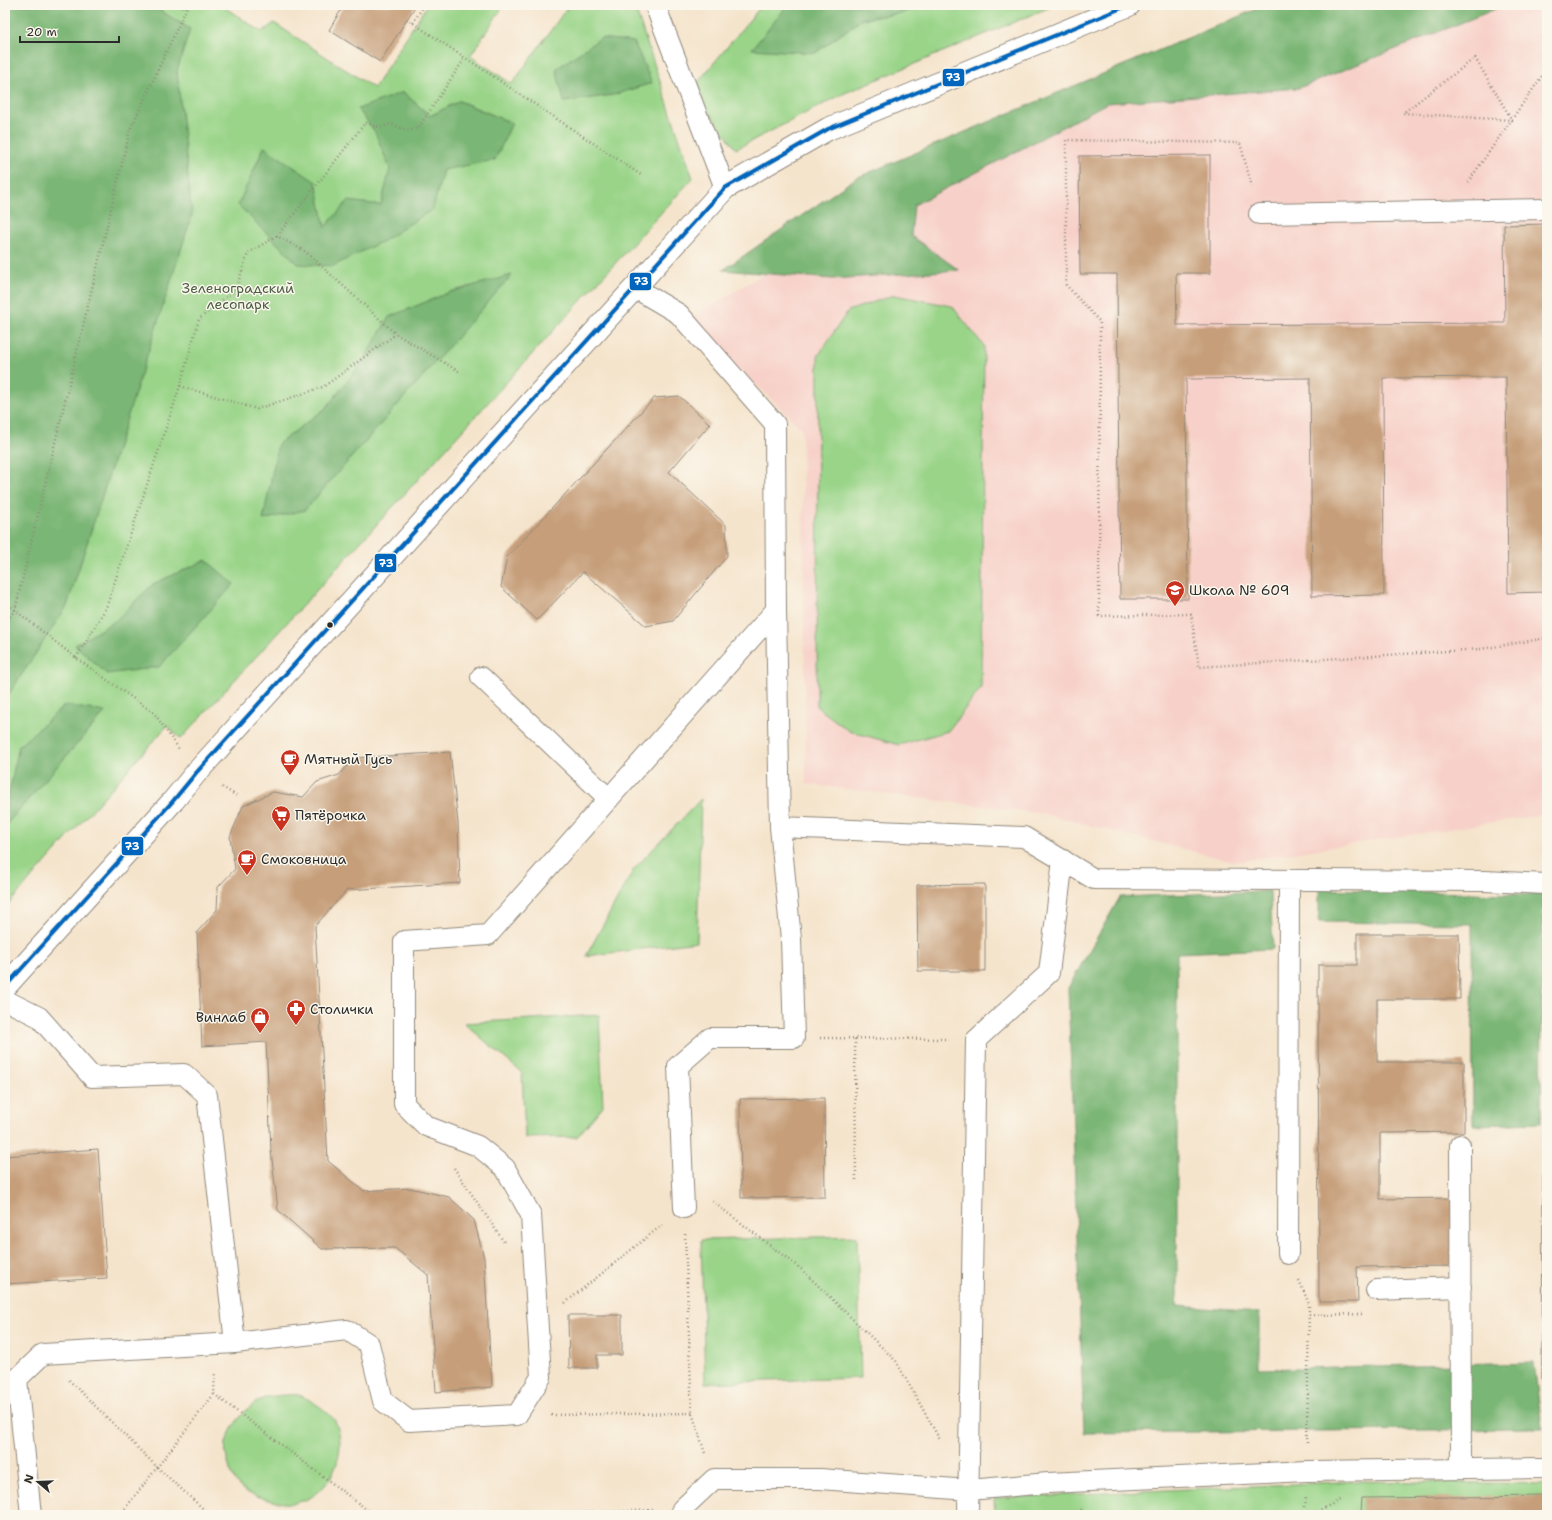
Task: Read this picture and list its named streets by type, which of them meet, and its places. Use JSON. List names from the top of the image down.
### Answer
{
  "parks": ["Зеленоградский лесопарк"],
  "places": {
    "school or university": ["Школа № 609"],
    "cafe": ["Мятный Гусь", "Смоковница"],
    "supermarket": ["Пятёрочка"],
    "pharmacy": ["Столички"],
    "shop": ["Винлаб"]
  },
  "lines": ["transit line 73"],
  "scale_bar": "20 m",
  "north": "left"
}
